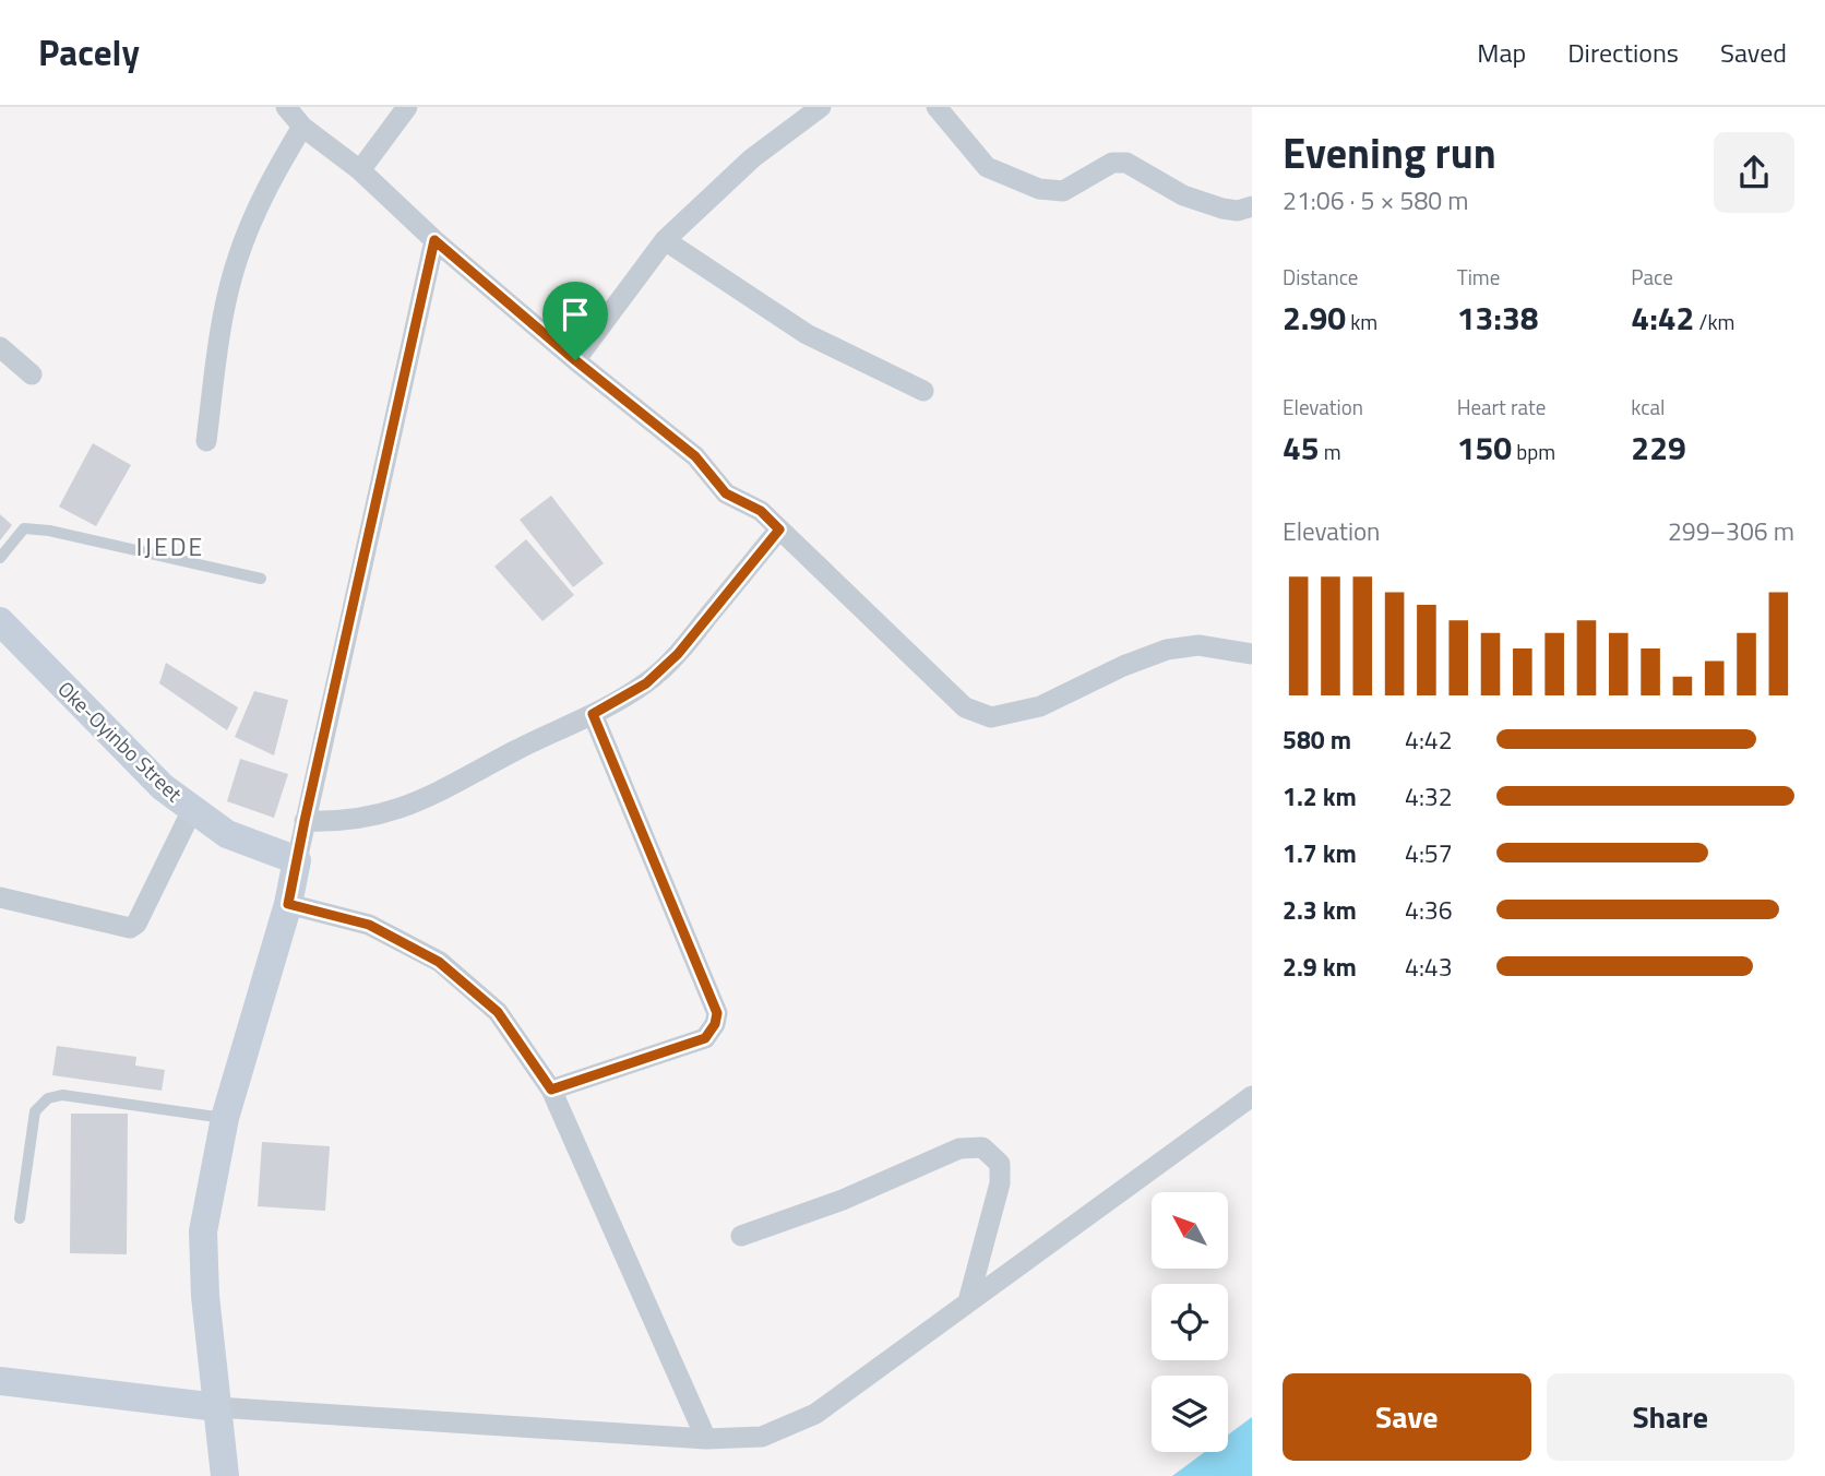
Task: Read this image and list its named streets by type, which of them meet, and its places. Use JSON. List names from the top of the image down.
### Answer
{
  "streets": {
    "main road": ["Oke-Oyinbo Street"]
  },
  "districts": ["IJEDE"],
  "north": "top left",
  "page": {
    "header": "Pacely",
    "nav": ["Map", "Directions", "Saved"],
    "heading": ["Evening run", "21:06 · 5 × 580 m"],
    "stats": [
      ["Distance", "2.90 km"],
      ["Time", "13:38"],
      ["Pace", "4:42 /km"],
      ["Elevation", "45 m"],
      ["Heart rate", "150 bpm"],
      ["kcal", "229"]
    ],
    "chart": ["Elevation", "299–306 m"],
    "list": [
      {
        "name": "580 m",
        "note": "4:42"
      },
      {
        "name": "1.2 km",
        "note": "4:32"
      },
      {
        "name": "1.7 km",
        "note": "4:57"
      },
      {
        "name": "2.3 km",
        "note": "4:36"
      },
      {
        "name": "2.9 km",
        "note": "4:43"
      }
    ],
    "buttons": ["Save", "Share"]
  }
}
